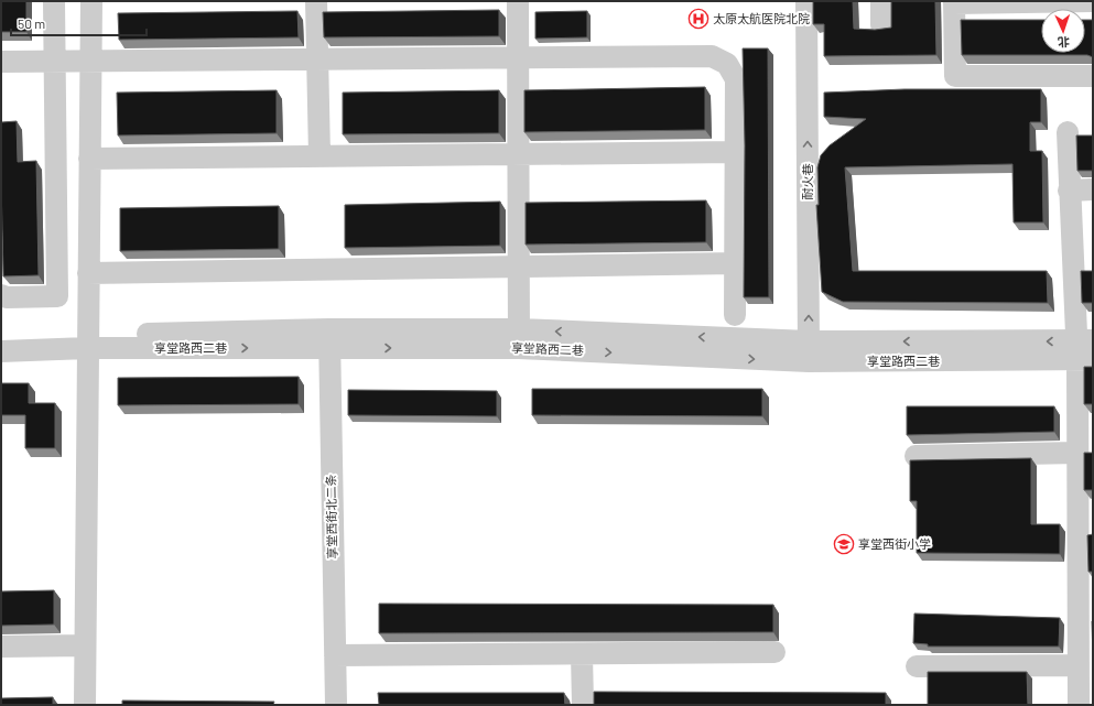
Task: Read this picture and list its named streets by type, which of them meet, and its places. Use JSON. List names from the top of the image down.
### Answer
{
  "streets": {
    "street": ["耐火巷", "享堂路西二巷", "享堂西街北二条"]
  },
  "crossings": [
    ["耐火巷", "享堂路西二巷"],
    ["享堂路西二巷", "享堂西街北二条"]
  ],
  "places": {
    "hospital": ["太原太航医院北院"],
    "school or university": ["享堂西街小学"]
  },
  "scale_bar": "50 m",
  "north": "bottom"
}
